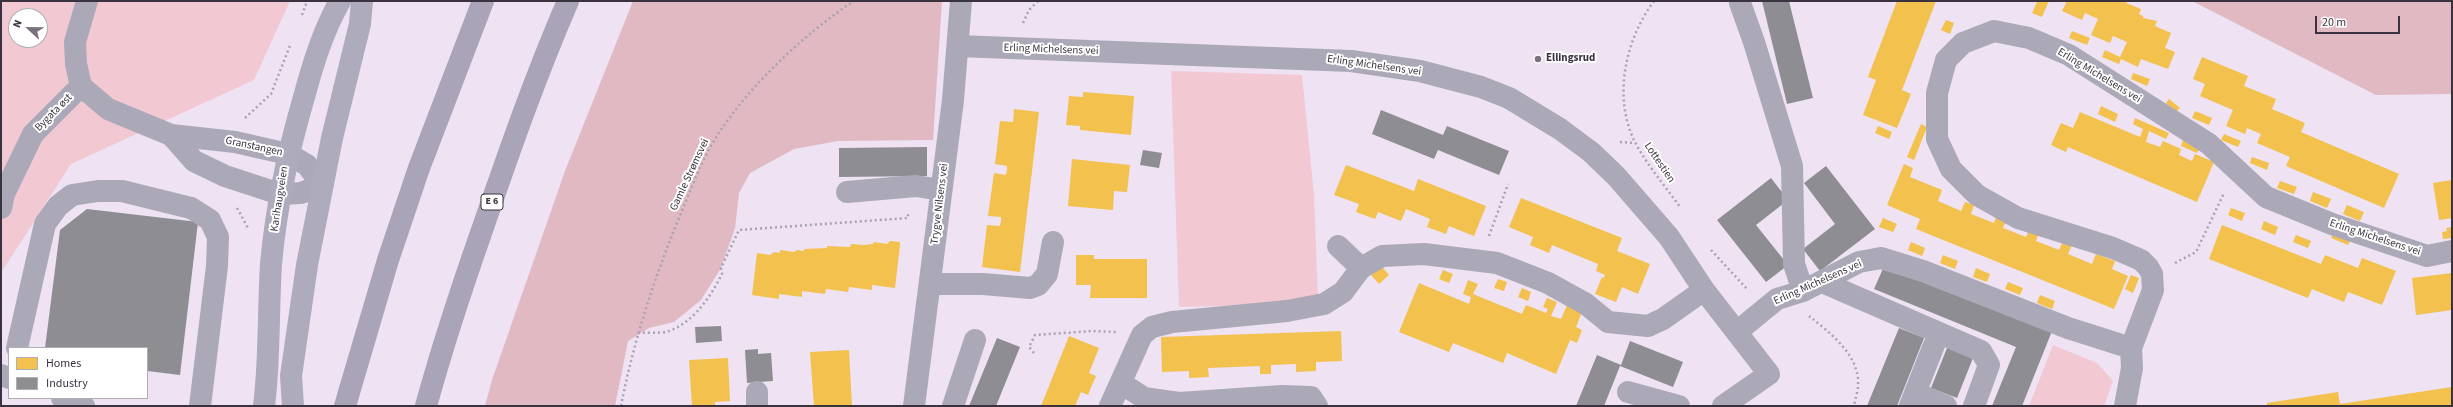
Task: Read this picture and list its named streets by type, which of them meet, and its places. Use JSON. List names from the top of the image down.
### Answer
{
  "streets": {
    "highway": ["E 6"],
    "main road": ["Karihaugveien"],
    "street": [
      "Erling Michelsens vei",
      "Bygata øst",
      "Granstangen",
      "Trygve Nilsens vei"
    ],
    "path": ["Lottestien", "Gamle Strømsvei"]
  },
  "crossings": [
    ["Erling Michelsens vei", "Trygve Nilsens vei"],
    ["Bygata øst", "Granstangen"],
    ["Granstangen", "Karihaugveien"]
  ],
  "places": ["Ellingsrud"],
  "legend": ["Homes", "Industry"],
  "scale_bar": "20 m",
  "north": "left"
}
